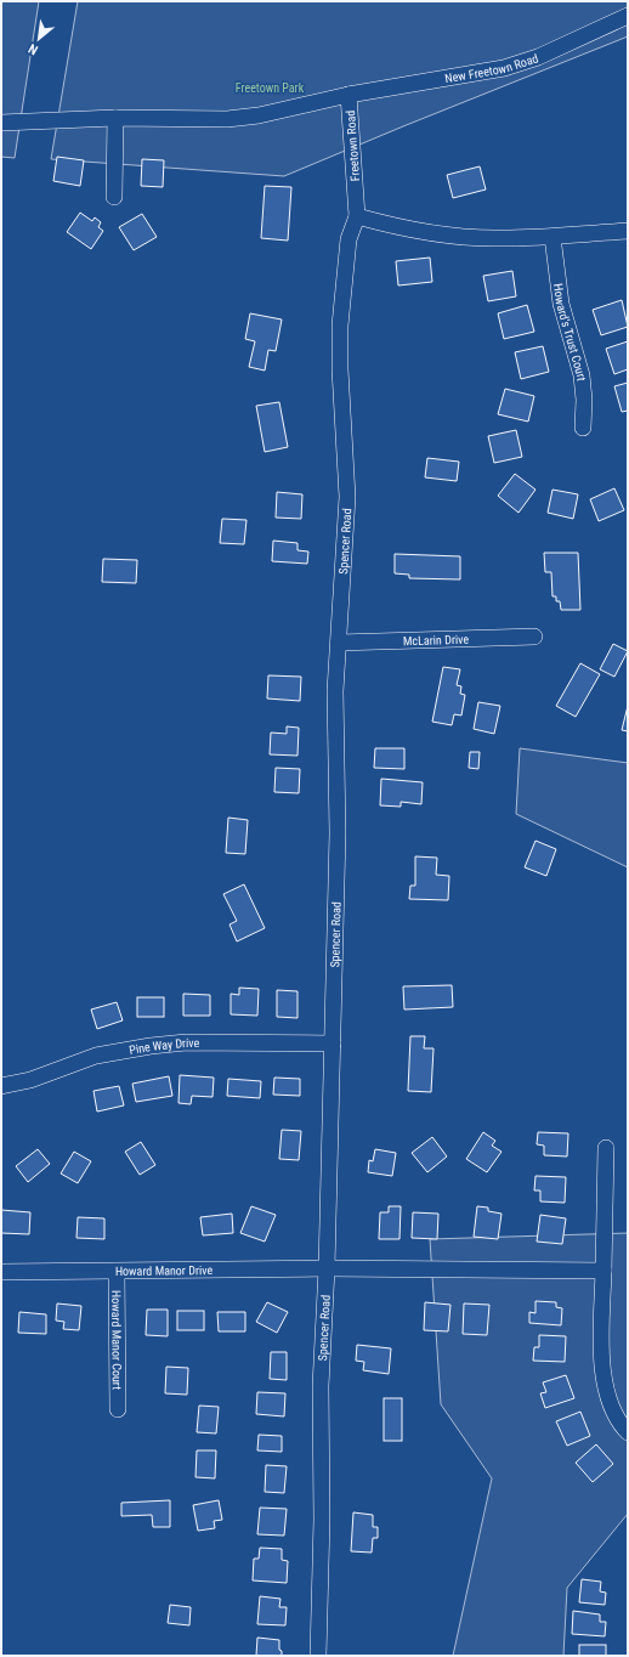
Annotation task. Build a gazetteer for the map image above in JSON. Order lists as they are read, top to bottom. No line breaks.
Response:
{"streets":{"street":["New Freetown Road","Freetown Road","Howard's Trust Court","Spencer Road","McLarin Drive","Pine Way Drive","Howard Manor Drive","Howard Manor Court"]},"crossings":[["New Freetown Road","Freetown Road"],["Freetown Road","Spencer Road"],["Spencer Road","McLarin Drive"],["Spencer Road","Pine Way Drive"],["Spencer Road","Howard Manor Drive"],["Howard Manor Drive","Howard Manor Court"]],"parks":["Freetown Park"],"north":"bottom left"}
